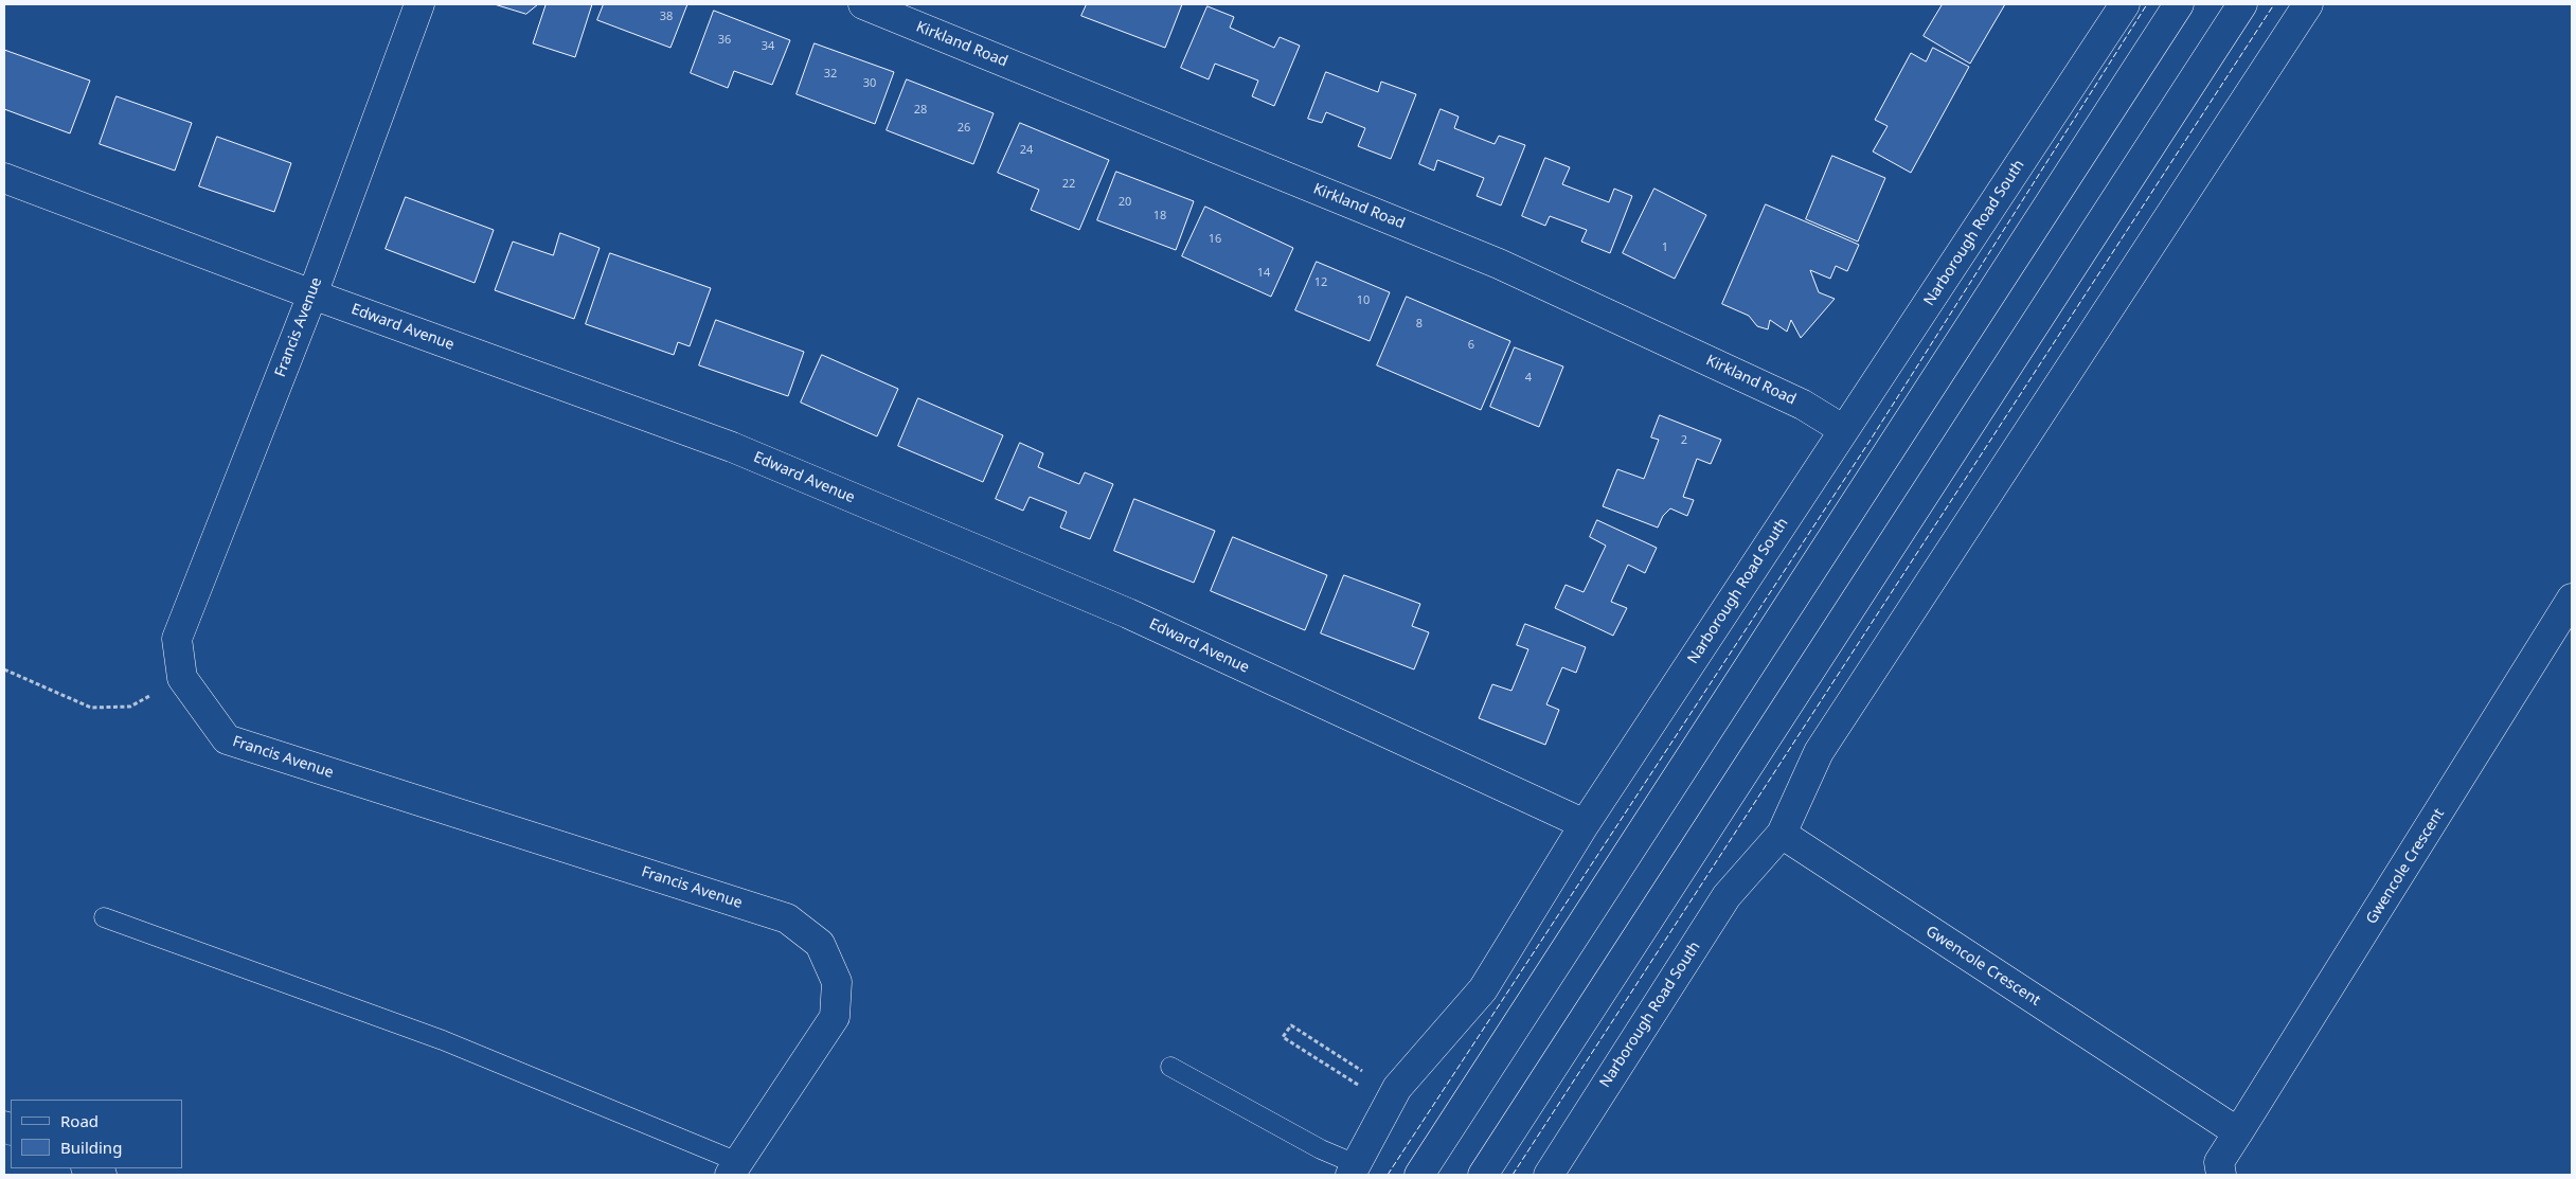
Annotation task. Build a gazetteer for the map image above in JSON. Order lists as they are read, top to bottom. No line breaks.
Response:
{"streets":{"street":["Kirkland Road","Narborough Road South","Francis Avenue","Edward Avenue","Gwencole Crescent"]},"crossings":[["Kirkland Road","Narborough Road South"],["Narborough Road South","Edward Avenue"],["Narborough Road South","Gwencole Crescent"],["Francis Avenue","Edward Avenue"]],"house_numbers":["38","36","34","32","30","28","26","24","22","20","18","16","1","14","12","10","8","6","4","2"],"legend":["Road","Building"]}
